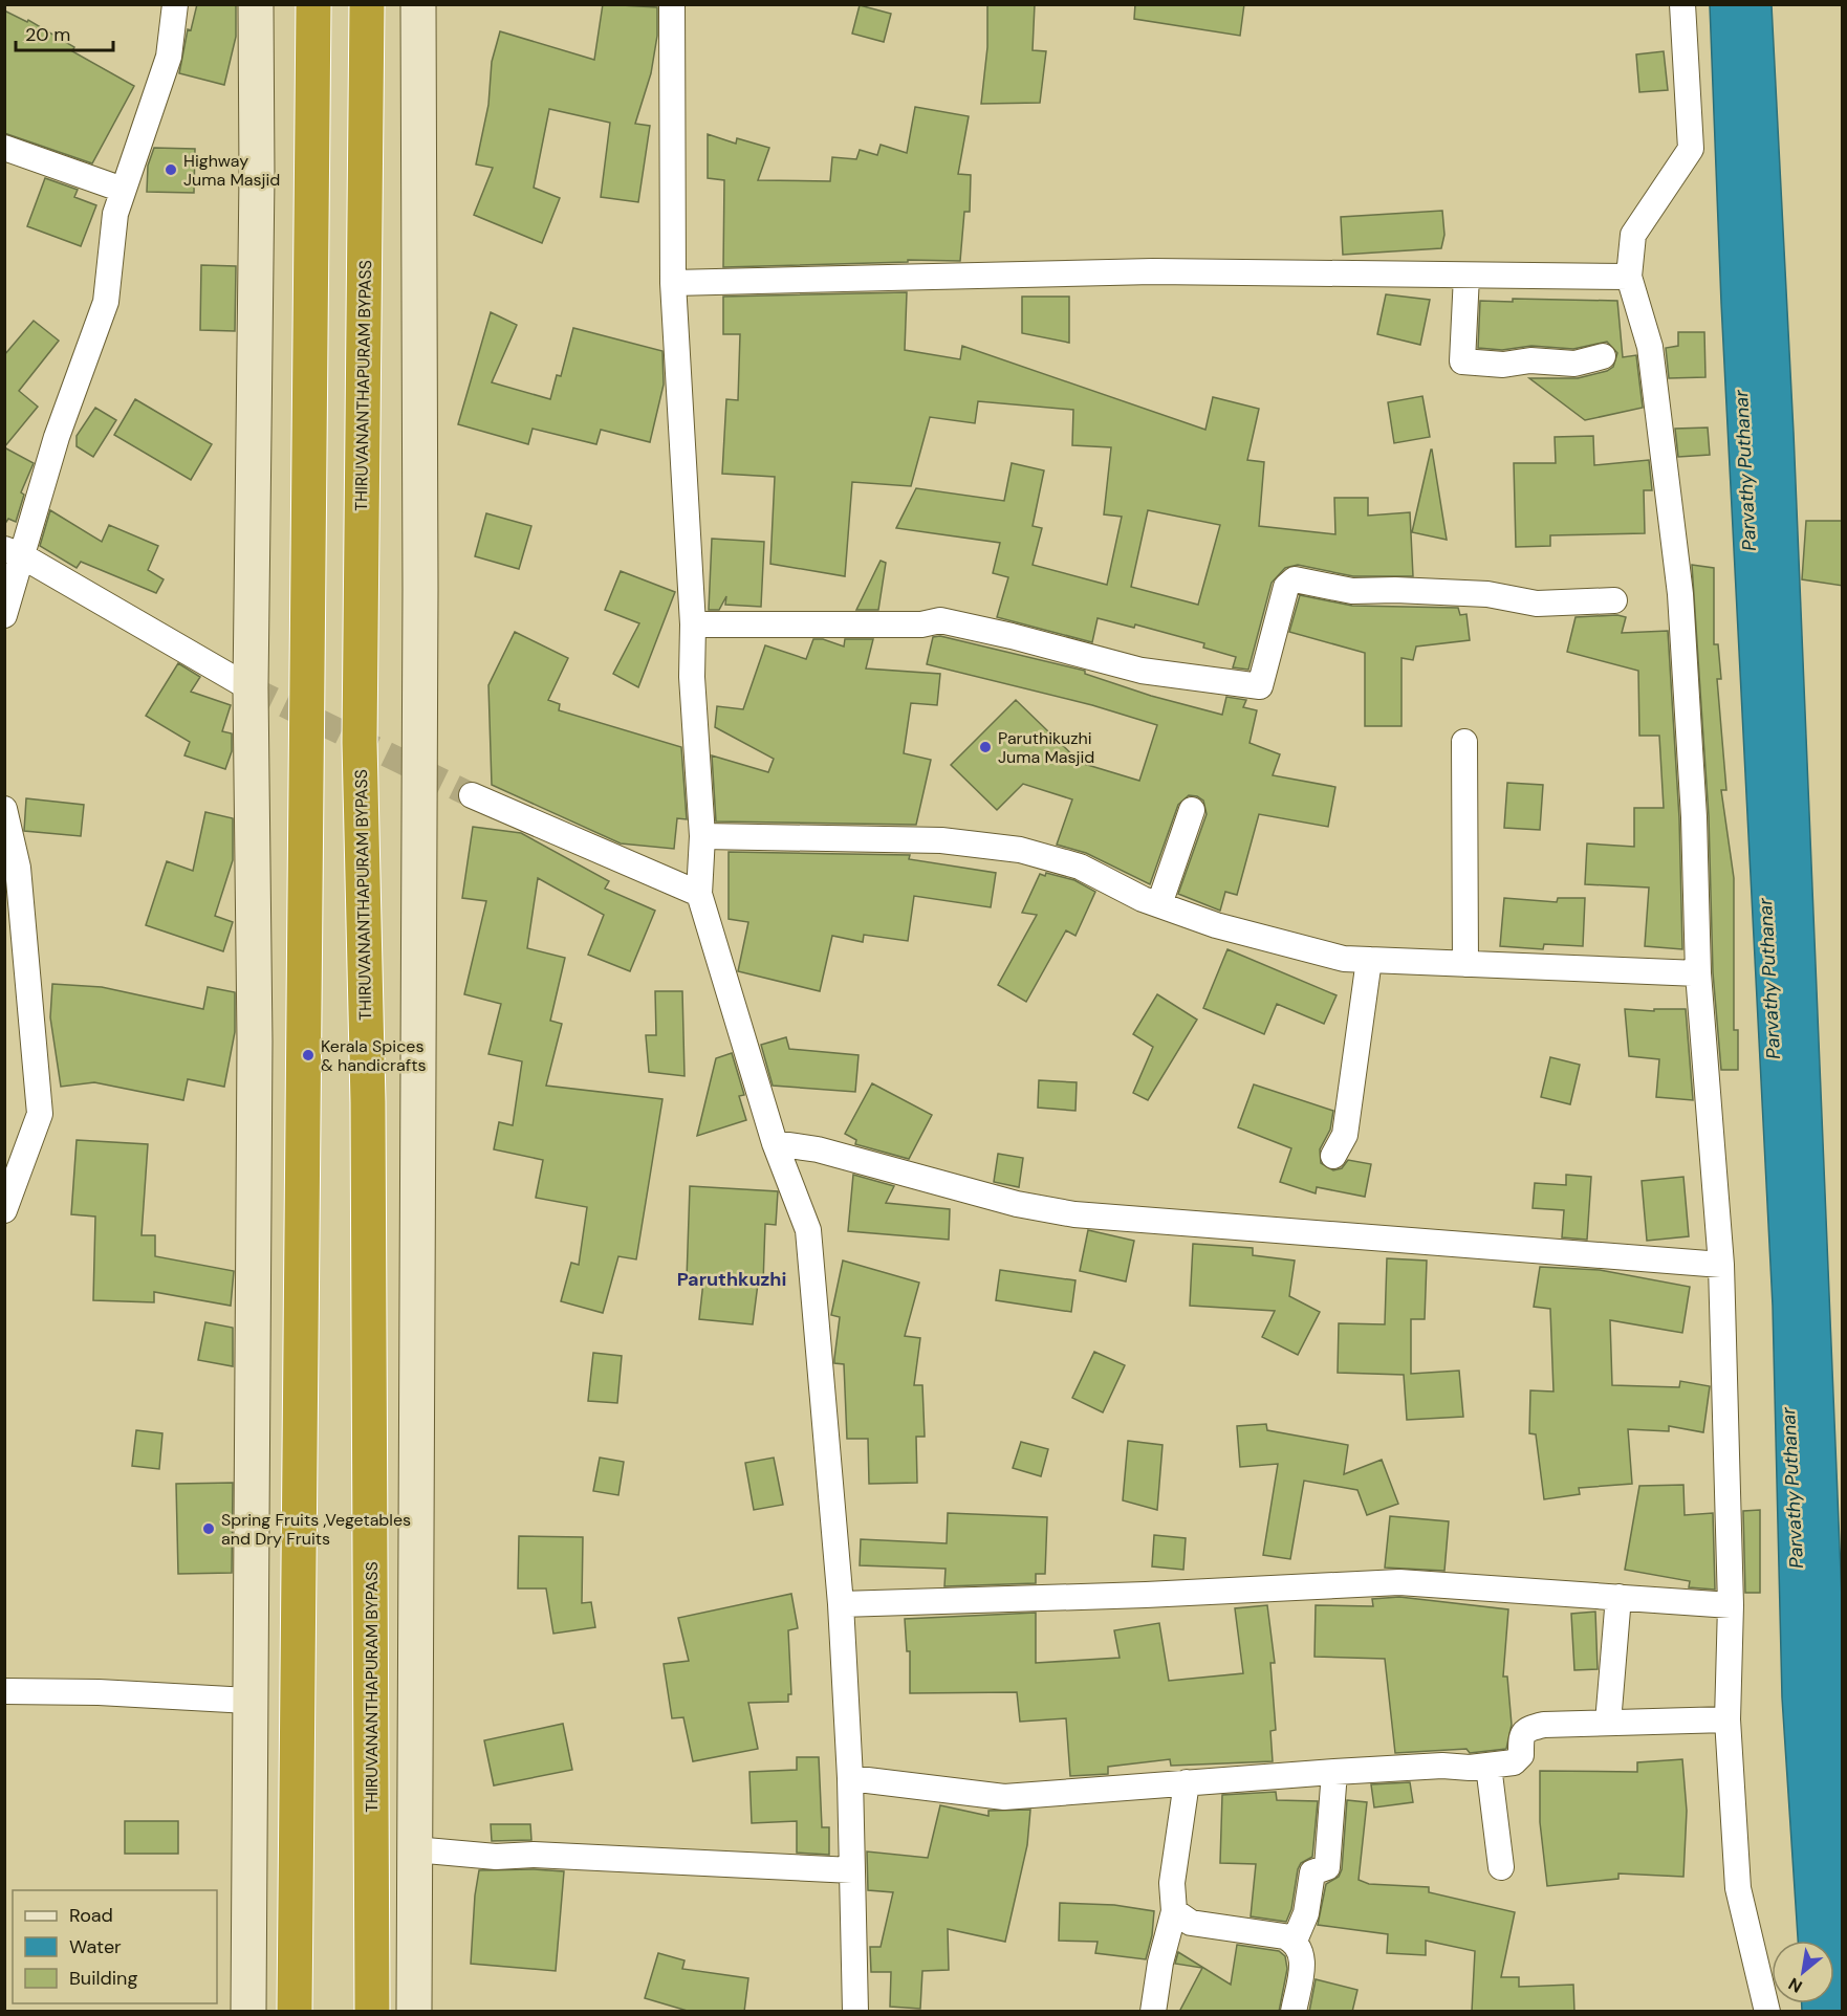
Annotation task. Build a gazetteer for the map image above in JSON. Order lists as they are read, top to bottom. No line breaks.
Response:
{"streets":{"highway":["THIRUVANANTHAPURAM BYPASS"]},"districts":["Paruthkuzhi"],"water":["Parvathy Puthanar"],"places":["Highway Juma Masjid","Paruthikuzhi Juma Masjid","Kerala Spices & handicrafts","Spring Fruits ,Vegetables and Dry Fruits"],"legend":["Road","Water","Building"],"scale_bar":"20 m","north":"bottom left"}
